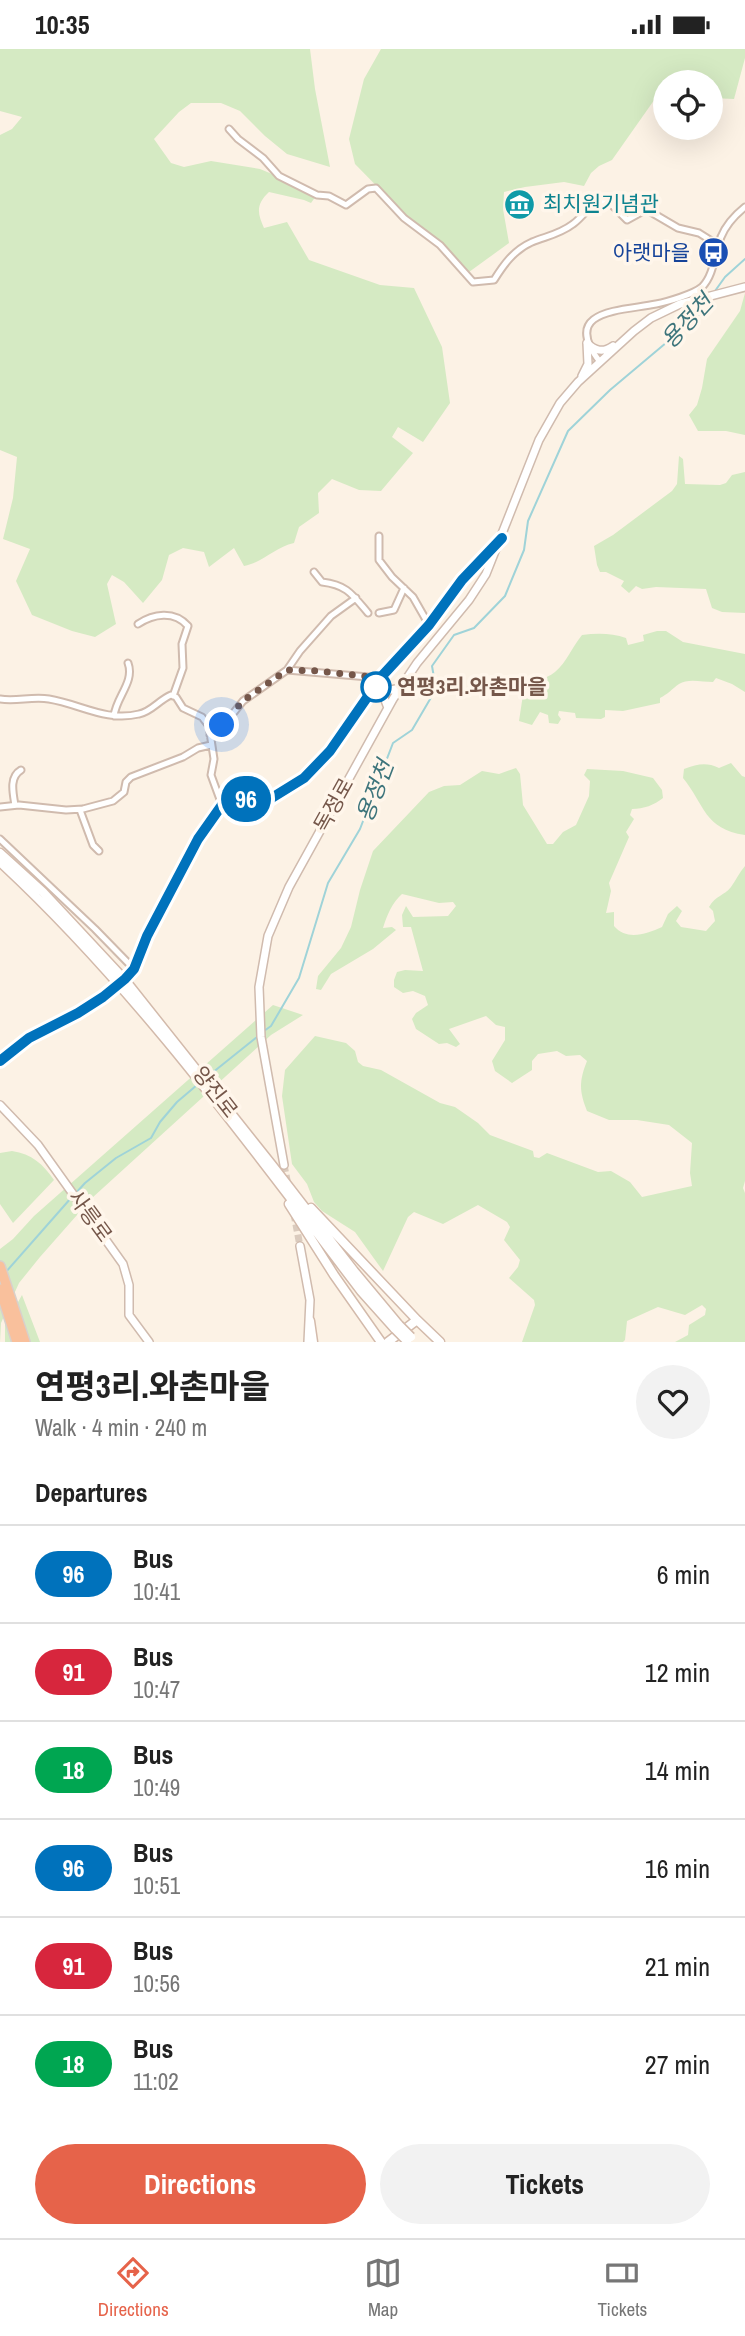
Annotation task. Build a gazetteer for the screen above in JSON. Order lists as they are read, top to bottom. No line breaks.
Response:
{"streets":{"main road":["양진로"],"street":["독정로","사릉로"]},"water":["용정천"],"places":{"museum":["최치원기념관"],"bus stop":["아랫마을"],"other":["연평3리.와촌마을"]},"lines":["bus line 96"],"page":{"status":"10:35","on_map":"96","heading":[["연평3리.와촌마을","Walk · 4 min · 240 m"],"Departures"],"list":[{"mark":"96","name":"Bus","note":"10:41","value":"6 min"},{"mark":"91","name":"Bus","note":"10:47","value":"12 min"},{"mark":"18","name":"Bus","note":"10:49","value":"14 min"},{"mark":"96","name":"Bus","note":"10:51","value":"16 min"},{"mark":"91","name":"Bus","note":"10:56","value":"21 min"},{"mark":"18","name":"Bus","note":"11:02","value":"27 min"}],"buttons":["Directions","Tickets"],"tabs":["Directions","Map","Tickets"]}}
